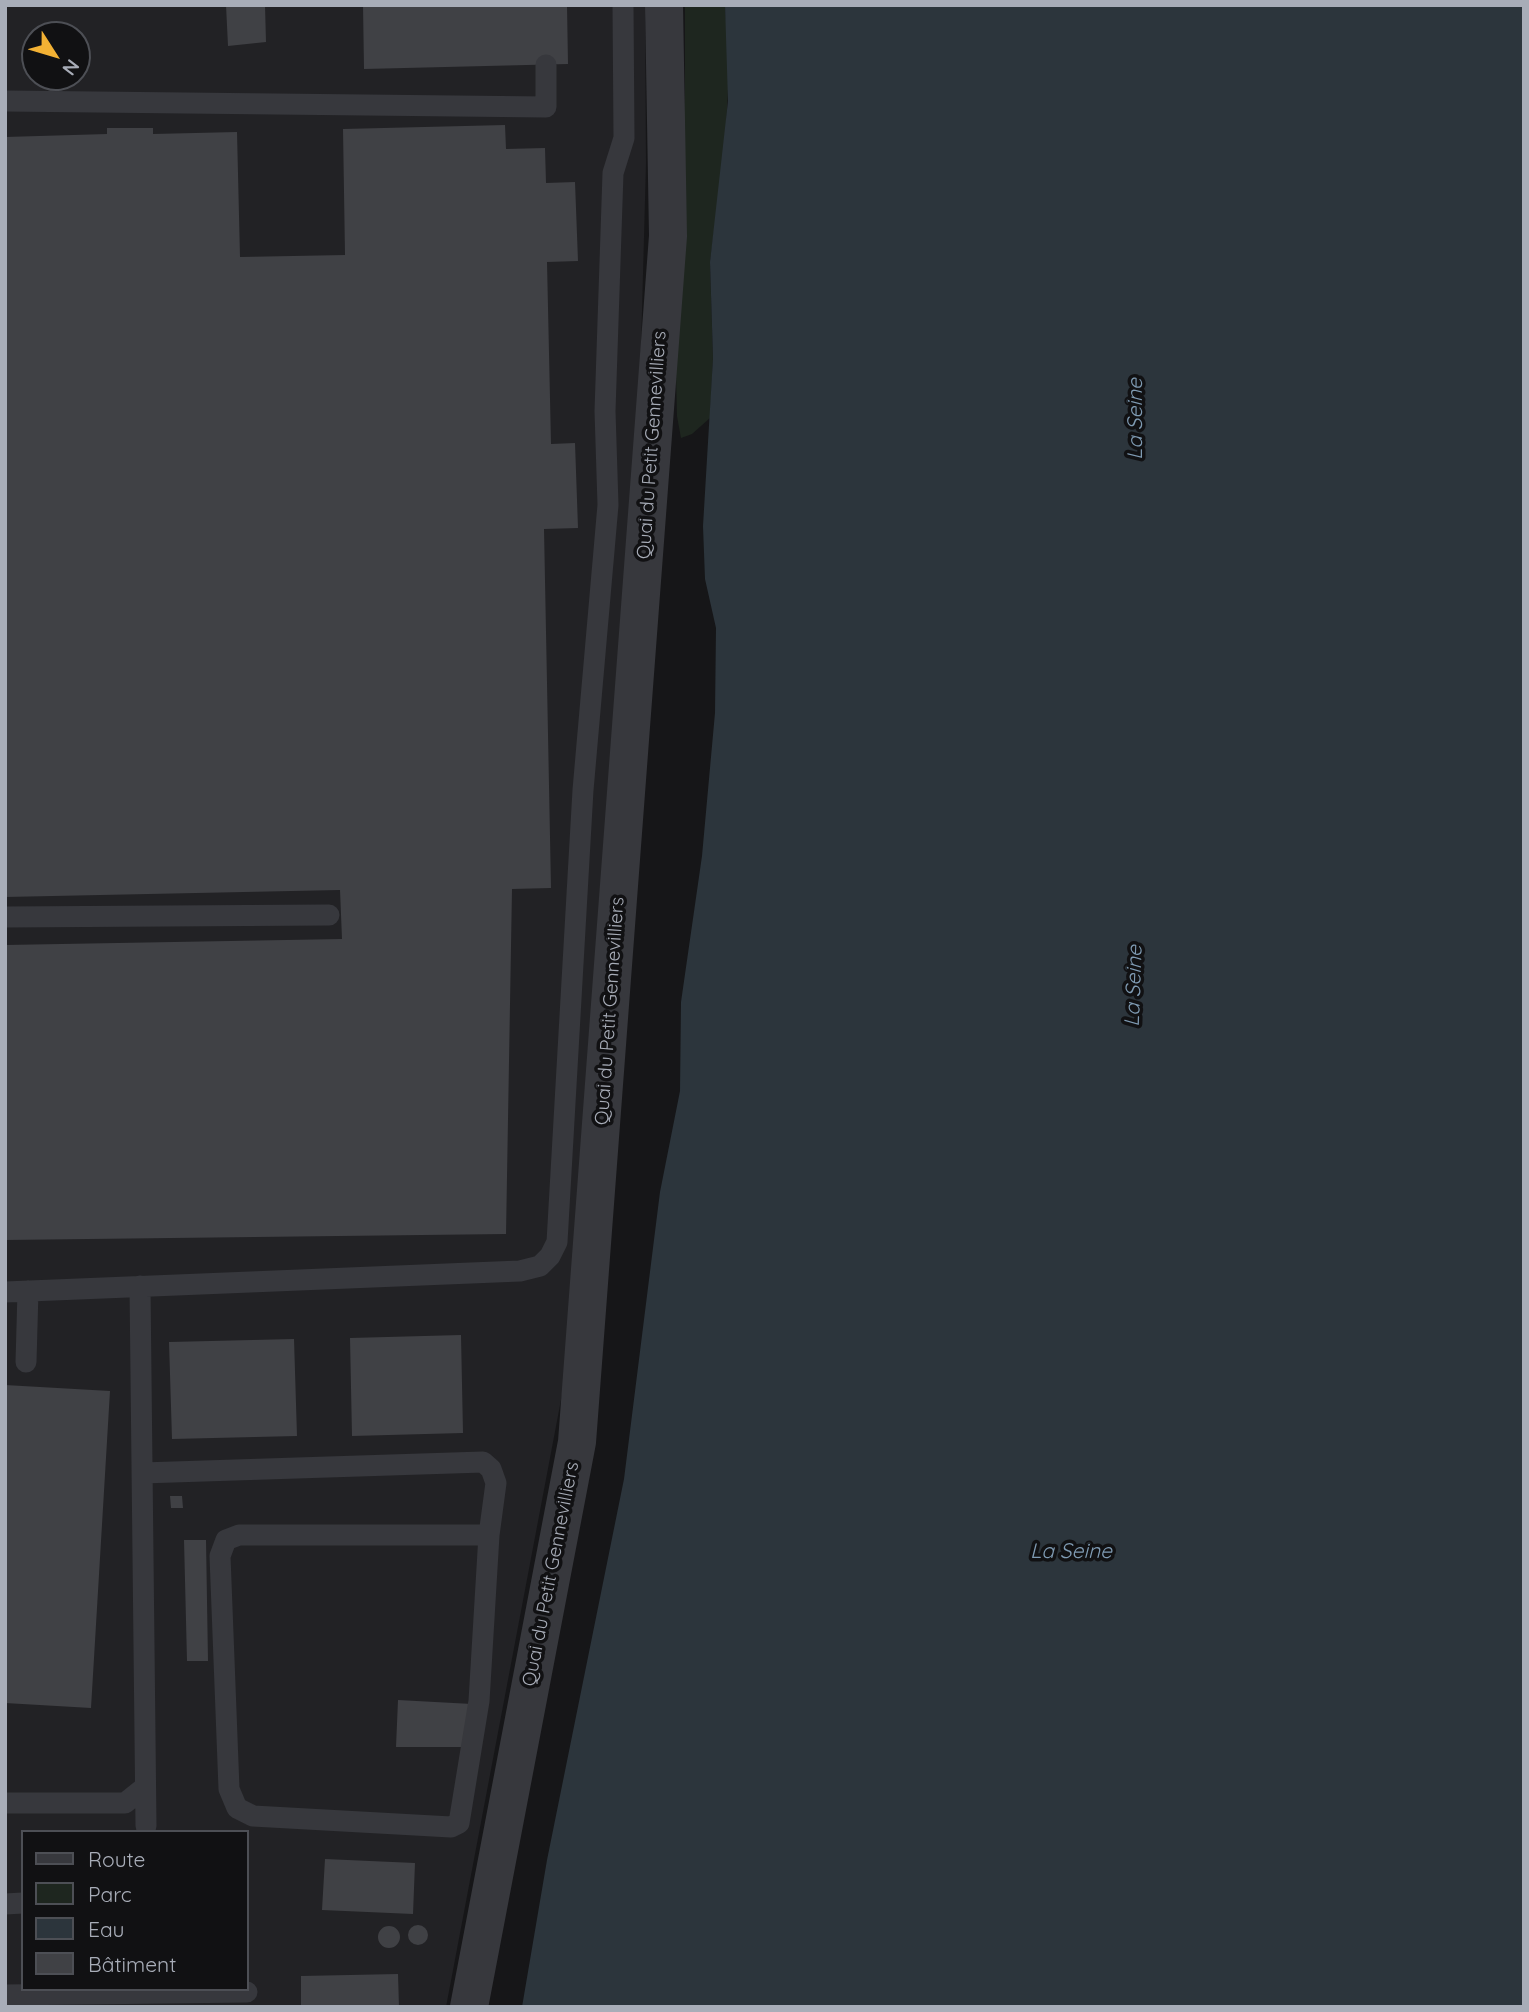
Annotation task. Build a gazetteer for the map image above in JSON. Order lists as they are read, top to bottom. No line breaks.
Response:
{"streets":{"street":["Quai du Petit Gennevilliers"]},"water":["La Seine"],"legend":["Route","Parc","Eau","Bâtiment"],"north":"bottom right"}
